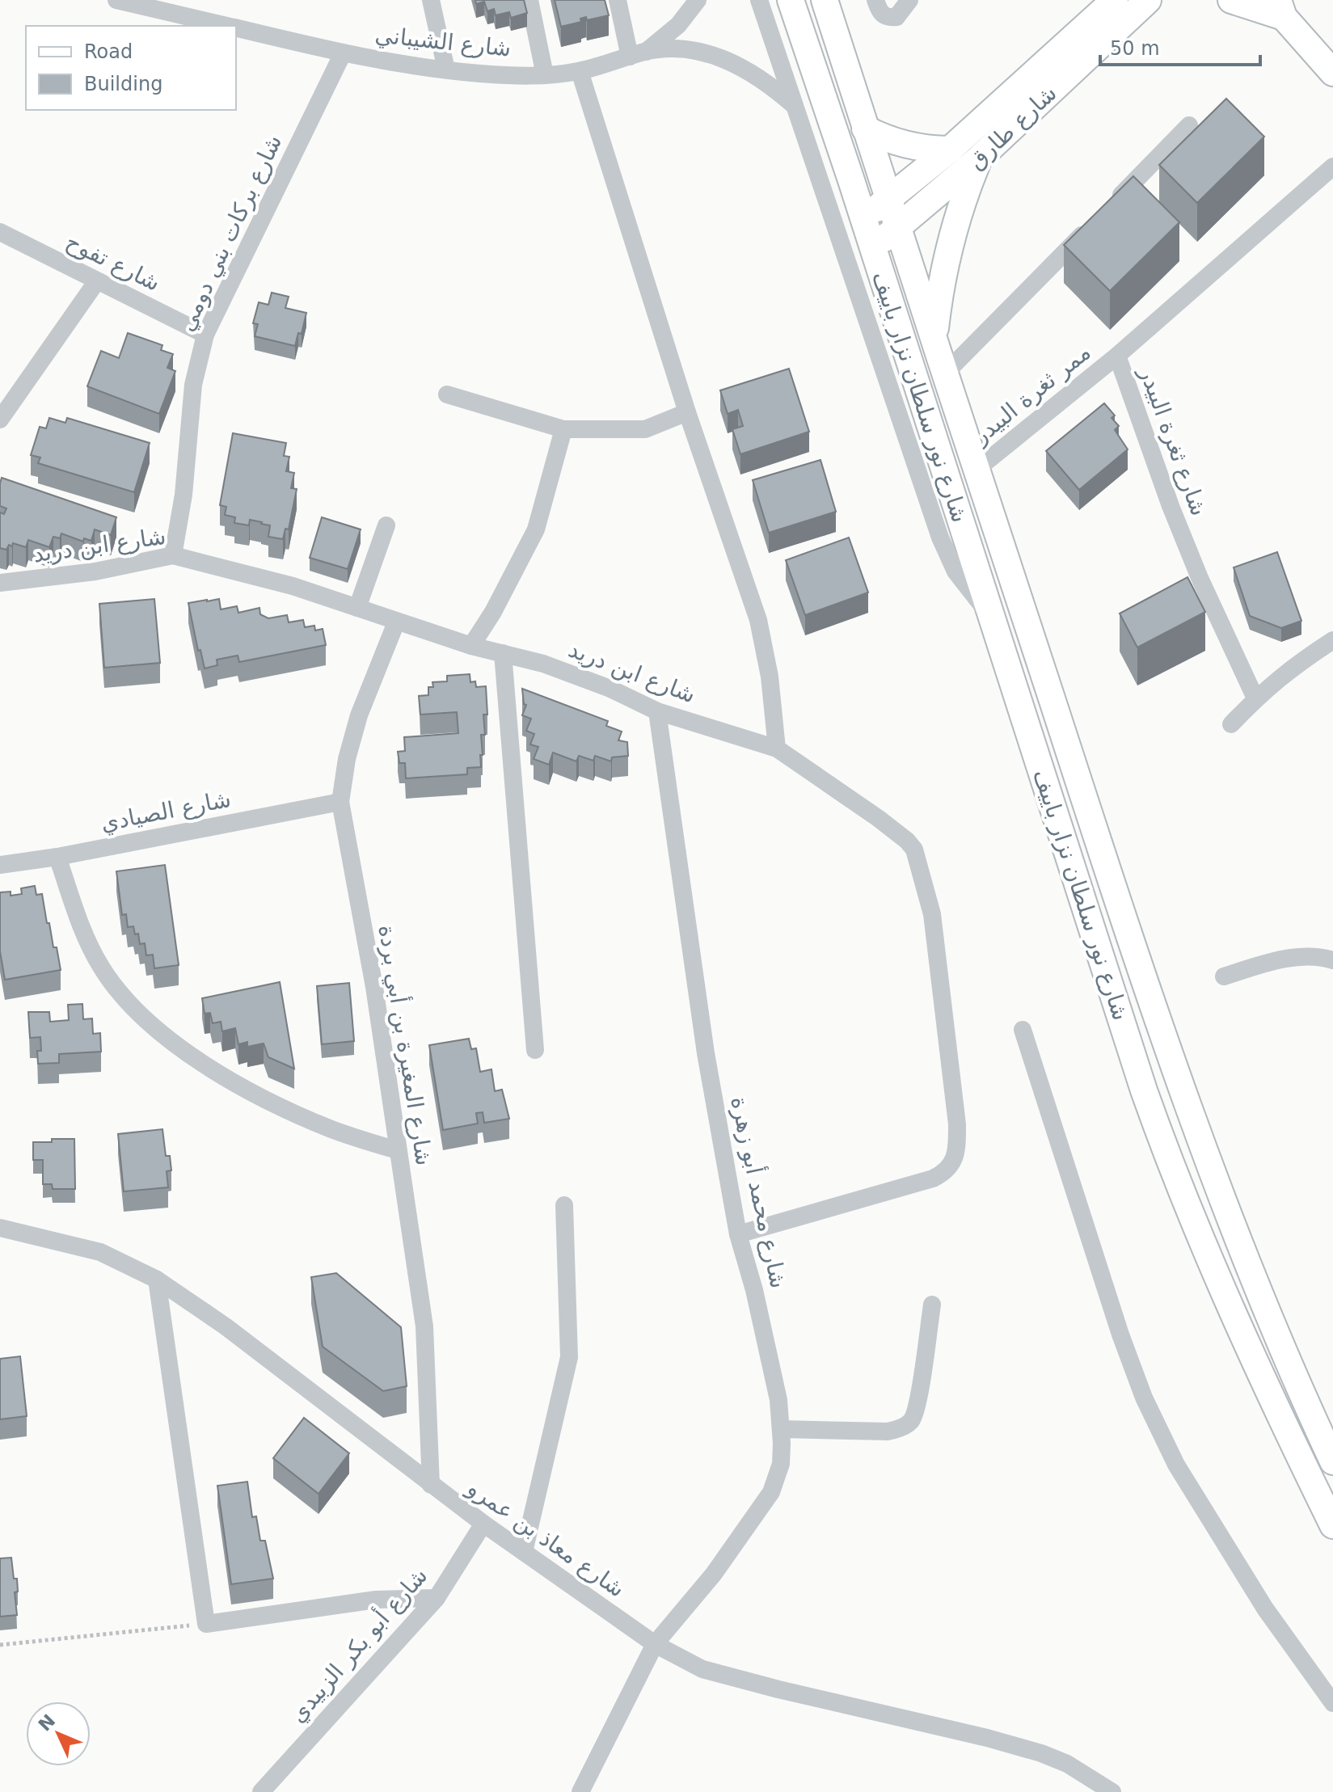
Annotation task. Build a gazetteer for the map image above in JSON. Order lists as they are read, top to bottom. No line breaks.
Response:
{"streets":{"main road":["شارع طارق","شارع نور سلطان نزار باييف"],"street":["شارع الشيباني","شارع بركات بني دومي","شارع تفوح","ممر ثغرة البيدر","شارع ثغرة البيدر","شارع ابن دريد","شارع الصيادي","شارع المغيرة بن أبي بردة","شارع محمد أبو زهرة","شارع معاذ بن عمرو","شارع أبو بكر الزبيدي"]},"crossings":[["شارع الشيباني","شارع بركات بني دومي"],["شارع طارق","شارع نور سلطان نزار باييف"],["شارع بركات بني دومي","شارع تفوح"],["شارع بركات بني دومي","شارع ابن دريد"],["ممر ثغرة البيدر","شارع نور سلطان نزار باييف"],["ممر ثغرة البيدر","شارع ثغرة البيدر"],["شارع ابن دريد","شارع المغيرة بن أبي بردة"],["شارع ابن دريد","شارع محمد أبو زهرة"],["شارع الصيادي","شارع المغيرة بن أبي بردة"],["شارع المغيرة بن أبي بردة","شارع معاذ بن عمرو"],["شارع محمد أبو زهرة","شارع معاذ بن عمرو"],["شارع معاذ بن عمرو","شارع أبو بكر الزبيدي"]],"legend":["Road","Building"],"scale_bar":"50 m","north":"top left"}
